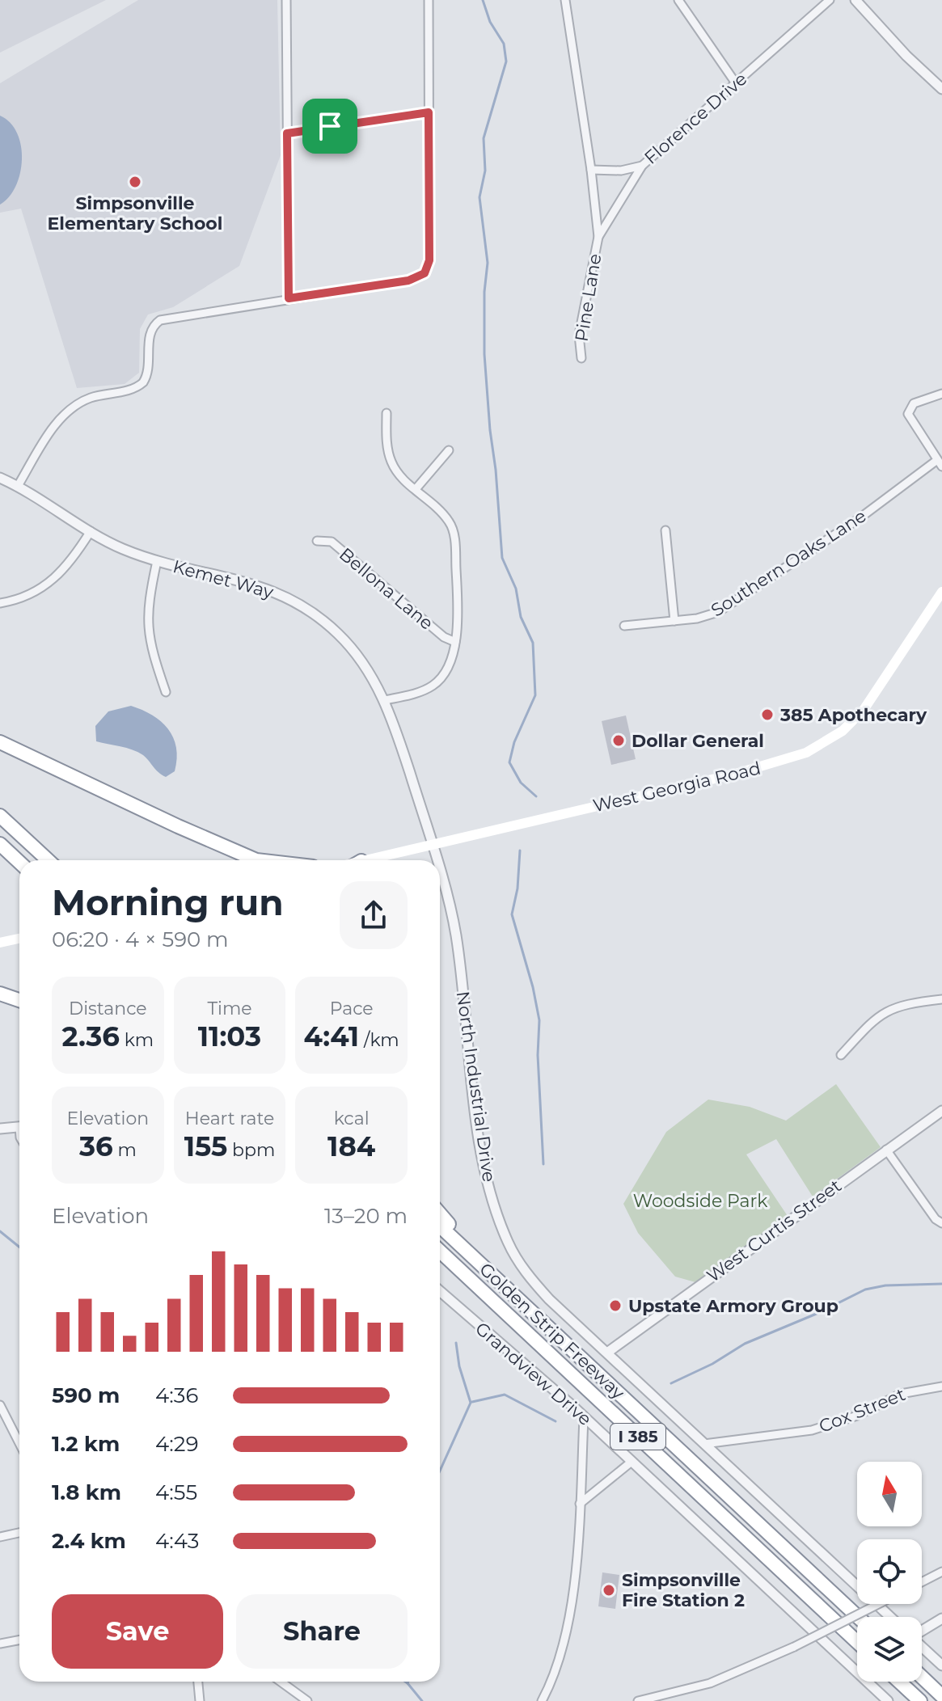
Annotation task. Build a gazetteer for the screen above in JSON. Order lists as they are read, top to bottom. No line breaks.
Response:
{"streets":{"highway":["Golden Strip Freeway","I 385"],"main road":["West Georgia Road"],"street":["Florence Drive","Pine Lane","Southern Oaks Lane","Kemet Way","Bellona Lane","North Industrial Drive","West Curtis Street","Grandview Drive","Cox Street"]},"crossings":[["Florence Drive","Pine Lane"],["Kemet Way","West Georgia Road"],["Kemet Way","North Industrial Drive"],["West Georgia Road","North Industrial Drive"],["North Industrial Drive","West Curtis Street"],["North Industrial Drive","Cox Street"]],"parks":["Woodside Park"],"places":["Simpsonville Elementary School","385 Apothecary","Dollar General","Upstate Armory Group","Simpsonville Fire Station 2"],"north":"top","page":{"heading":["Morning run","06:20 · 4 × 590 m"],"stats":[["Distance","2.36 km"],["Time","11:03"],["Pace","4:41 /km"],["Elevation","36 m"],["Heart rate","155 bpm"],["kcal","184"]],"chart":["Elevation","13–20 m"],"list":[{"name":"590 m","note":"4:36"},{"name":"1.2 km","note":"4:29"},{"name":"1.8 km","note":"4:55"},{"name":"2.4 km","note":"4:43"}],"buttons":["Save","Share"]}}
